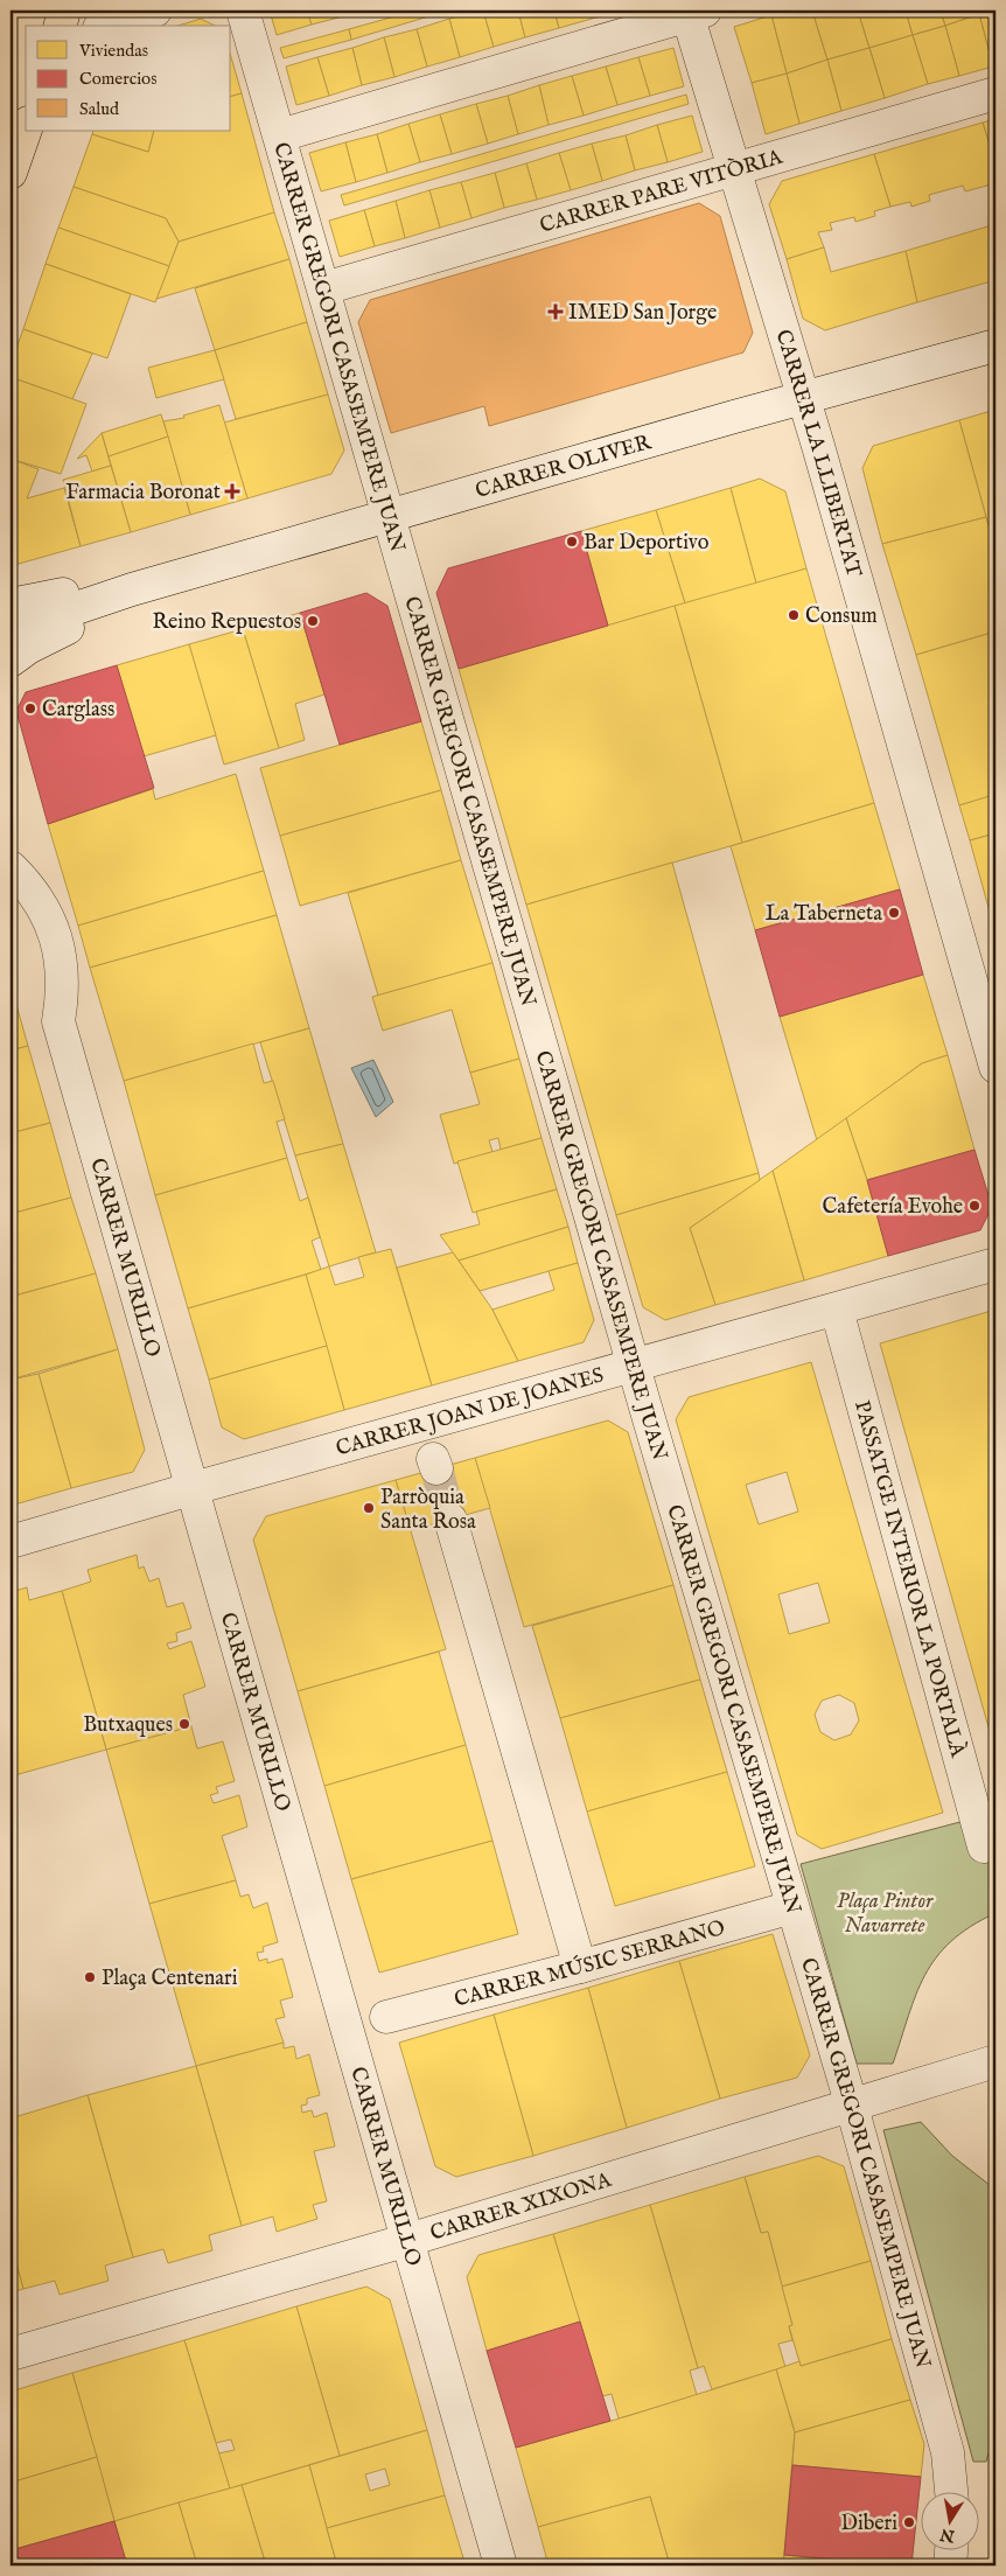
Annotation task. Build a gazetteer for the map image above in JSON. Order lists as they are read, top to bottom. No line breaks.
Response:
{"streets":{"street":["CARRER PARE VITÒRIA","CARRER GREGORI CASASEMPERE JUAN","CARRER LA LLIBERTAT","CARRER OLIVER","CARRER MURILLO","CARRER JOAN DE JOANES","PASSATGE INTERIOR LA PORTALÀ","CARRER MÚSIC SERRANO","CARRER XIXONA"]},"crossings":[["CARRER PARE VITÒRIA","CARRER GREGORI CASASEMPERE JUAN"],["CARRER PARE VITÒRIA","CARRER LA LLIBERTAT"],["CARRER GREGORI CASASEMPERE JUAN","CARRER OLIVER"],["CARRER GREGORI CASASEMPERE JUAN","CARRER JOAN DE JOANES"],["CARRER GREGORI CASASEMPERE JUAN","CARRER MÚSIC SERRANO"],["CARRER GREGORI CASASEMPERE JUAN","CARRER XIXONA"],["CARRER LA LLIBERTAT","CARRER OLIVER"],["CARRER MURILLO","CARRER JOAN DE JOANES"],["CARRER MURILLO","CARRER XIXONA"],["CARRER JOAN DE JOANES","PASSATGE INTERIOR LA PORTALÀ"]],"parks":["Plaça Pintor Navarrete"],"places":{"health":["IMED San Jorge","Farmacia Boronat"],"other":["Bar Deportivo","Consum","Reino Repuestos","Carglass","La Taberneta","Cafetería Evohe","Parròquia Santa Rosa","Butxaques","Plaça Centenari","Diberi"]},"legend":["Viviendas","Comercios","Salud"],"north":"bottom"}
